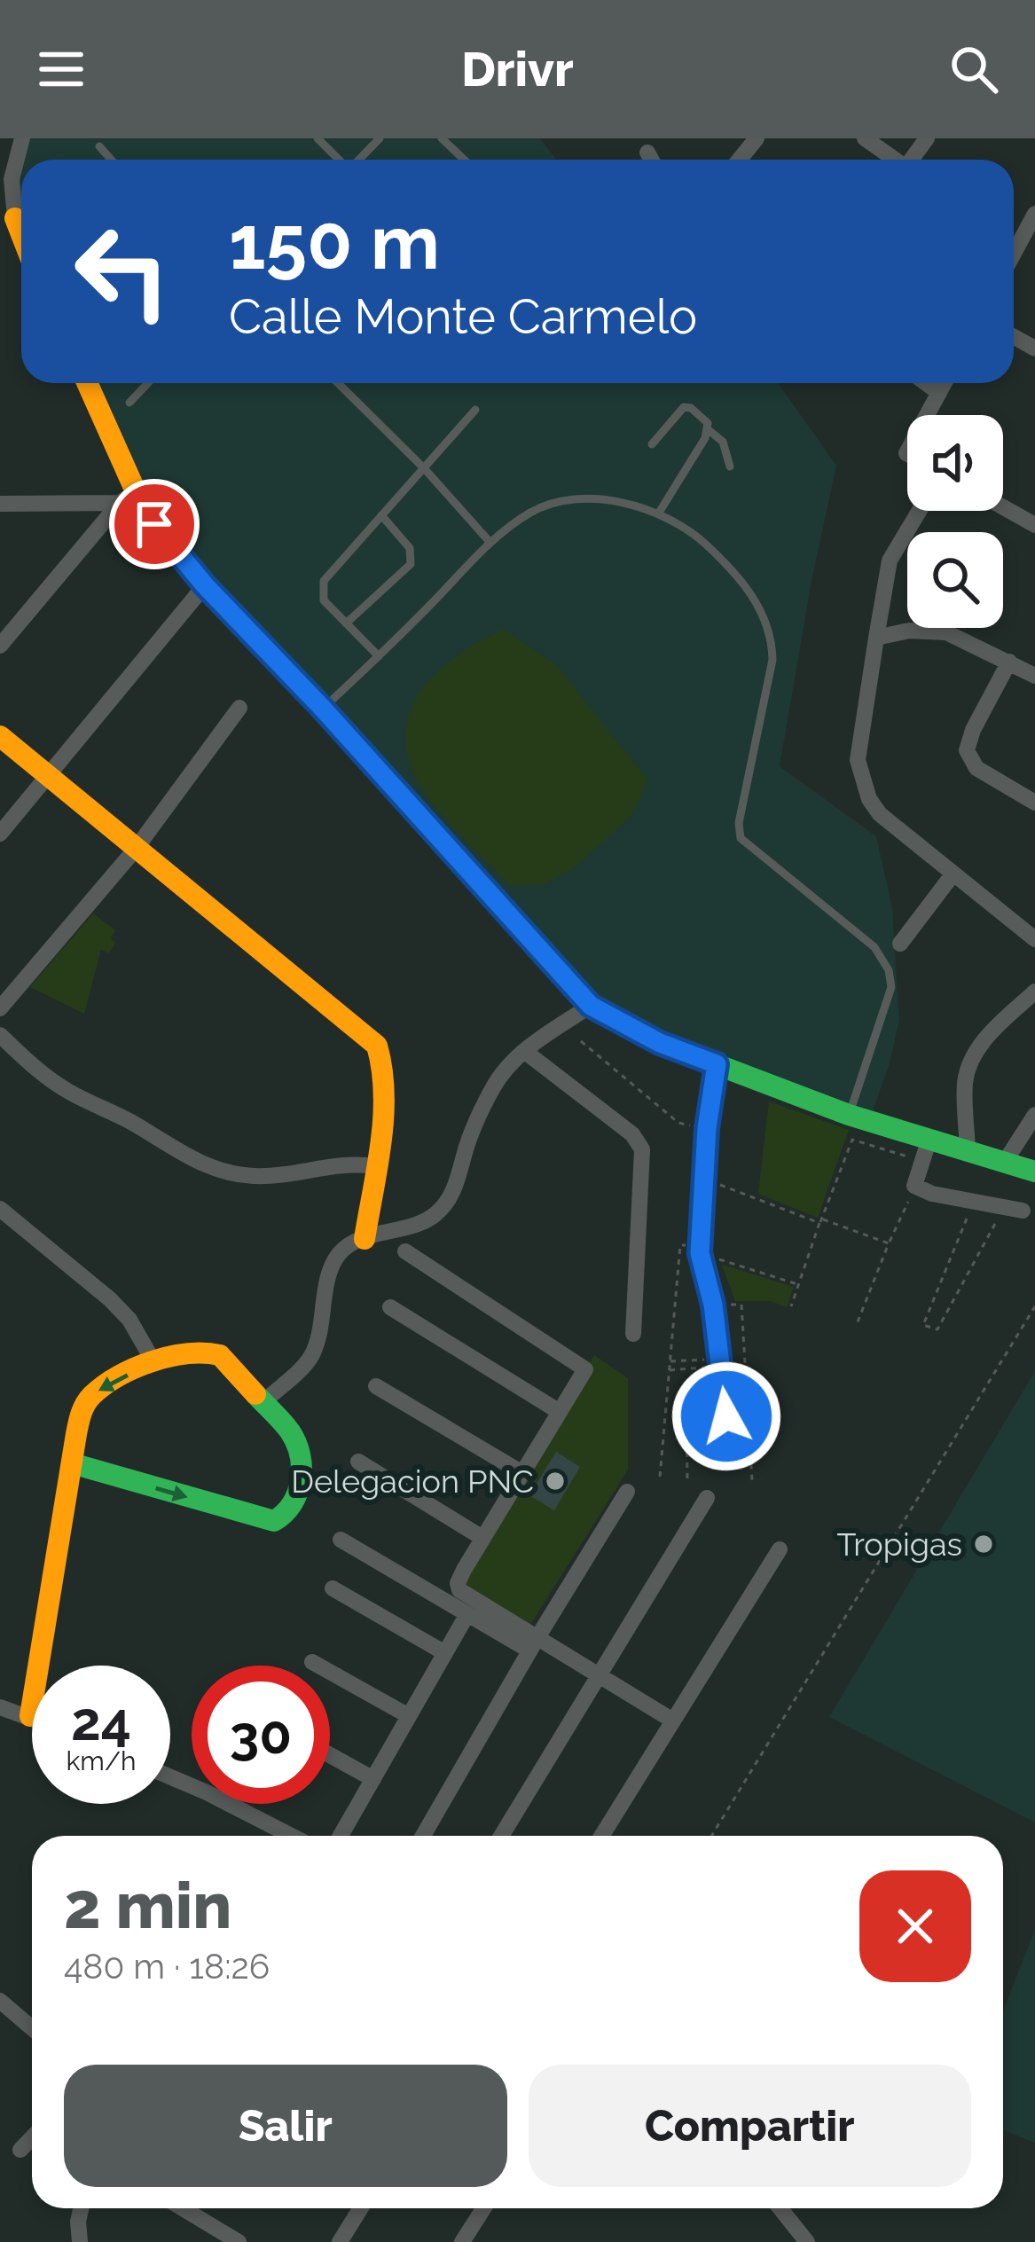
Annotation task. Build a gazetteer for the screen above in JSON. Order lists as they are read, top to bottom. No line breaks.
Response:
{"places":["Delegacion PNC","Tropigas"],"page":{"header":"Drivr","turn":["150 m","Calle Monte Carmelo"],"speed":"24 km/h","limit":"30","heading":["2 min","480 m · 18:26"],"buttons":["Salir","Compartir"]}}
